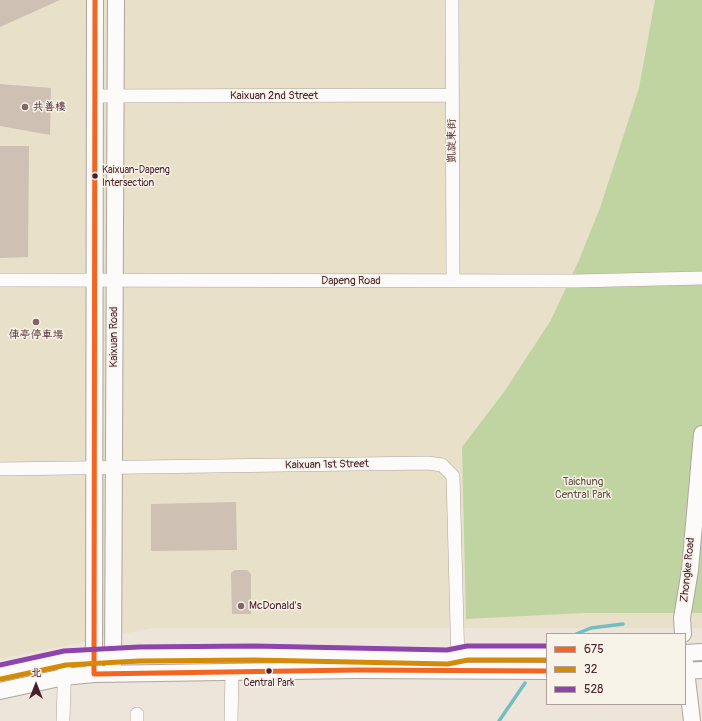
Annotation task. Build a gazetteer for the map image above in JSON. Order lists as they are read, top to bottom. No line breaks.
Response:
{"streets":{"street":["Kaixuan 2nd Street","凱旋東街","Dapeng Road","Kaixuan Road","Kaixuan 1st Street","Zhongke Road"]},"crossings":[["Kaixuan 2nd Street","凱旋東街"],["Kaixuan 2nd Street","Kaixuan Road"],["凱旋東街","Dapeng Road"],["Dapeng Road","Kaixuan Road"],["Kaixuan Road","Kaixuan 1st Street"]],"parks":["Taichung Central Park"],"places":["共善樓","Kaixuan-Dapeng Intersection","俥亭停車場","McDonald's","Central Park"],"lines":["transit line 675","transit line 528","transit line 32"],"legend":["675","32","528"],"north":"top"}
